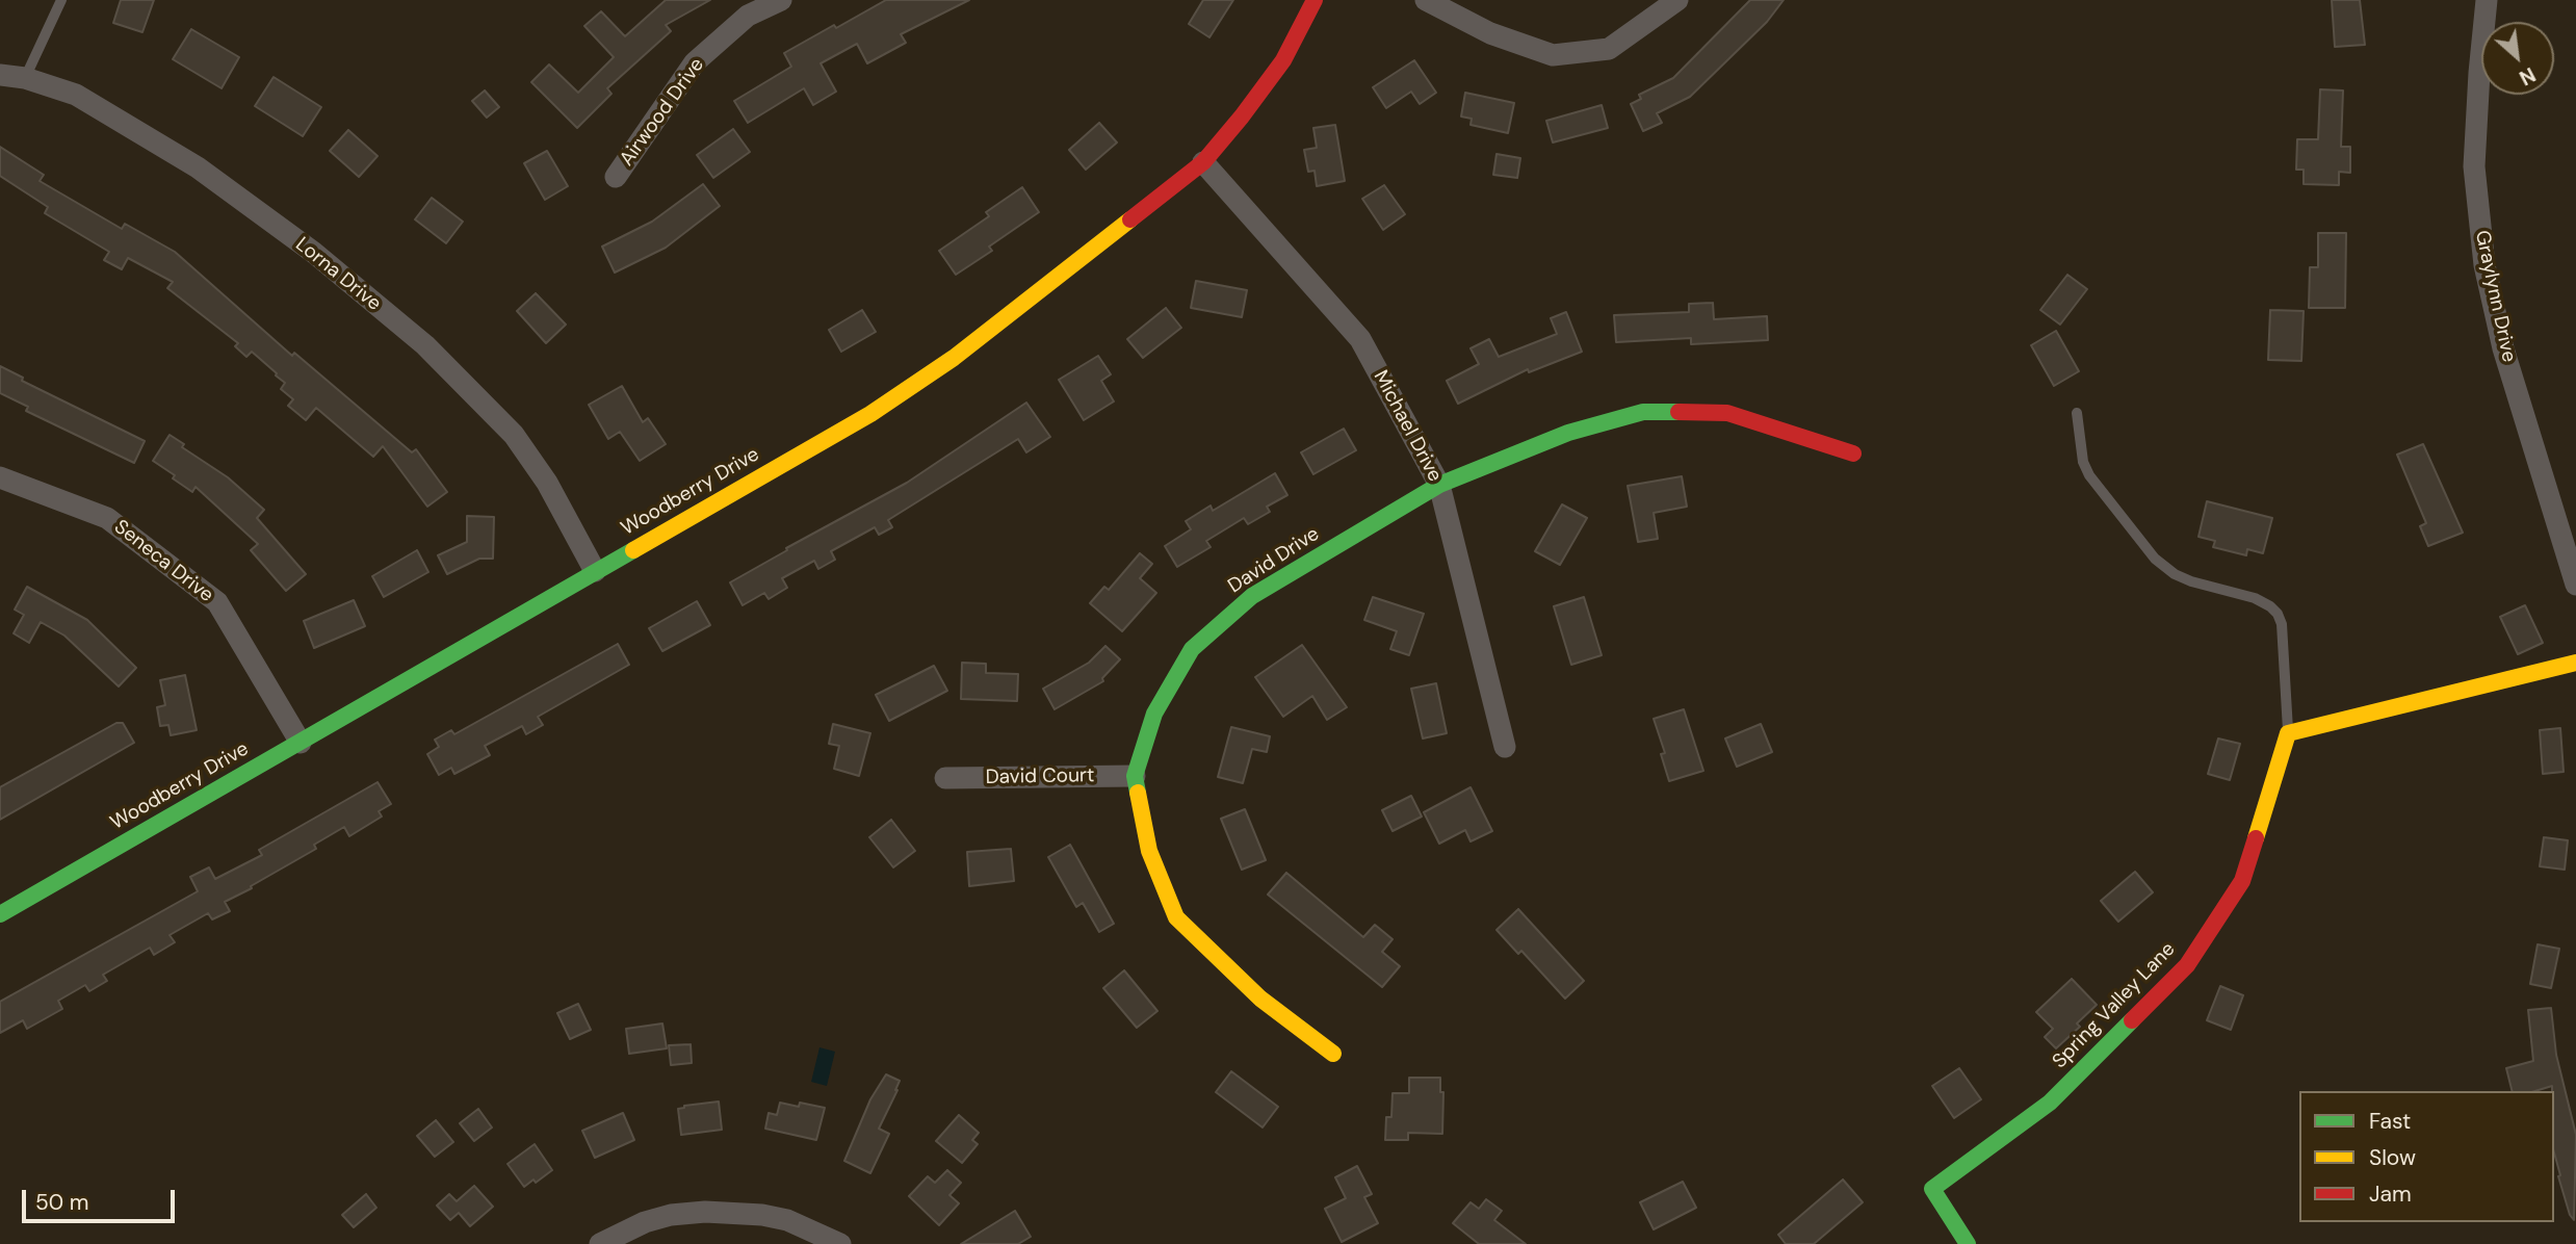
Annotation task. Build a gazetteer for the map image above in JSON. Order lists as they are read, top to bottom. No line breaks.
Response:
{"streets":{"street":["Airwood Drive","Lorna Drive","Graylynn Drive","Michael Drive","Woodberry Drive","David Drive","Seneca Drive","David Court","Spring Valley Lane"]},"crossings":[["Lorna Drive","Woodberry Drive"],["Michael Drive","Woodberry Drive"],["Michael Drive","David Drive"],["Woodberry Drive","Seneca Drive"],["David Drive","David Court"]],"legend":["Fast","Slow","Jam"],"scale_bar":"50 m","north":"bottom right"}
